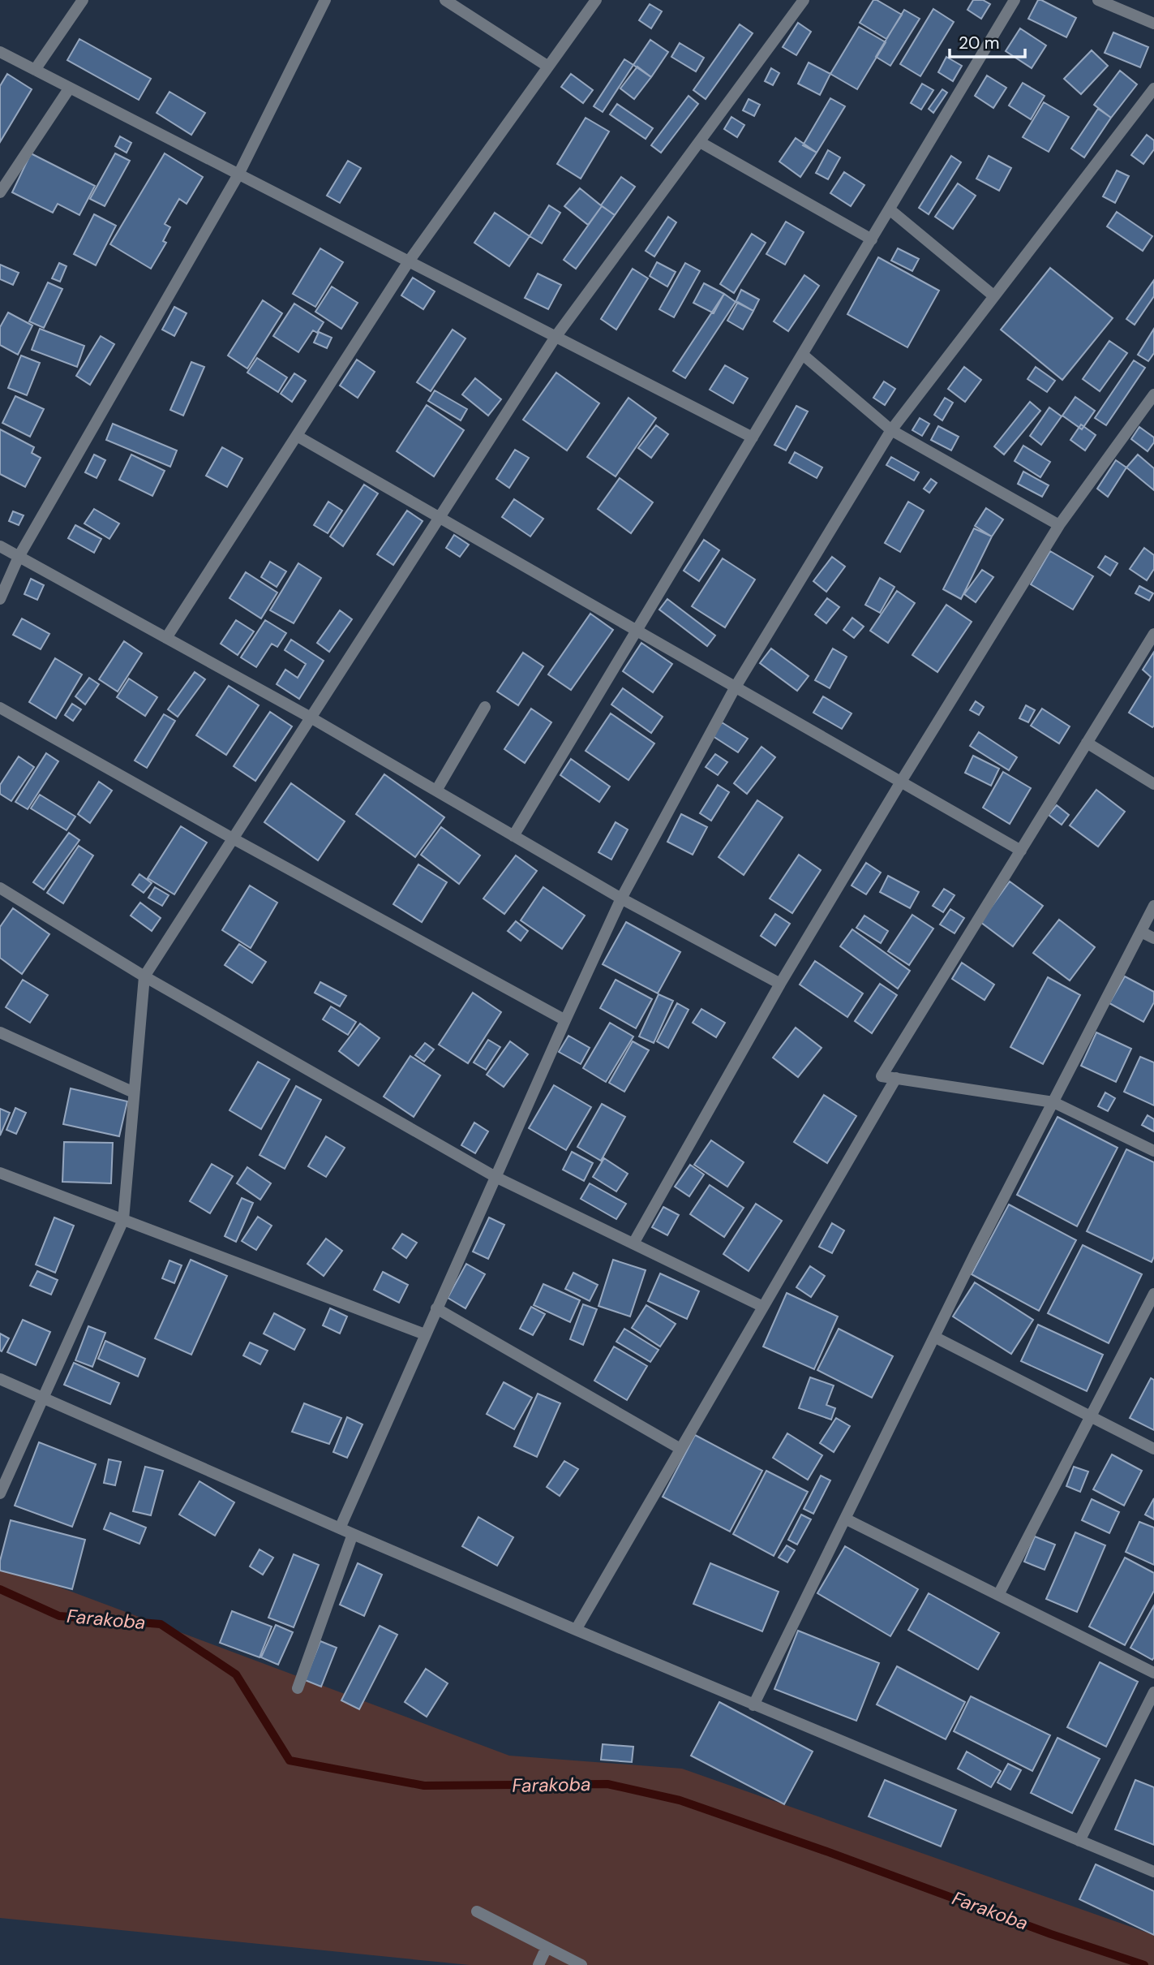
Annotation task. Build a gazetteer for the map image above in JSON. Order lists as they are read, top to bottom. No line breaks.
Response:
{"water":["Farakoba"],"scale_bar":"20 m"}
